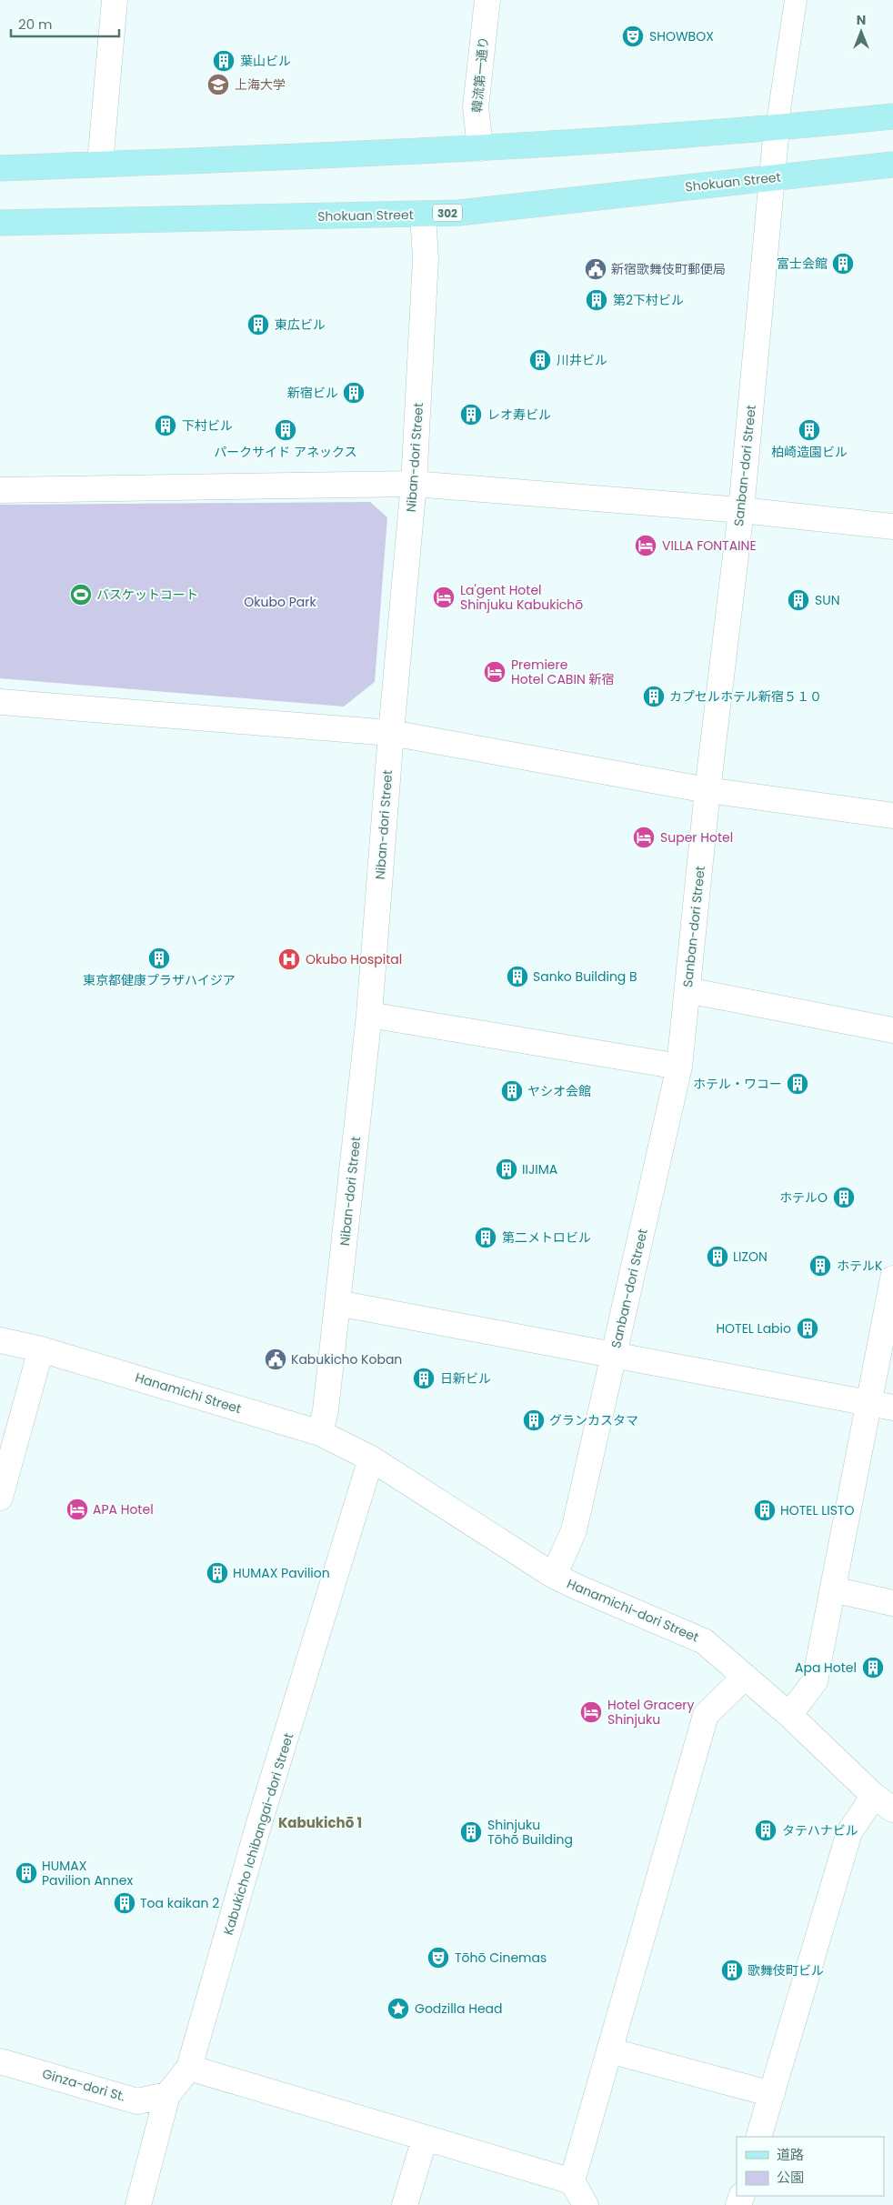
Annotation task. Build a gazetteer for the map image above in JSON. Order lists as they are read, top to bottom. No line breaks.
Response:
{"streets":{"main road":["Shokuan Street","302"],"street":["韓流第一通り","Niban-dori Street","Sanban-dori Street","Hanamichi Street","Hanamichi-dori Street","Kabukicho Ichibangai-dori Street","Ginza-dori St."]},"crossings":[["Shokuan Street","Niban-dori Street"],["Shokuan Street","Sanban-dori Street"],["Niban-dori Street","Hanamichi Street"],["Sanban-dori Street","Hanamichi-dori Street"],["Hanamichi Street","Hanamichi-dori Street"],["Hanamichi Street","Kabukicho Ichibangai-dori Street"],["Hanamichi-dori Street","Kabukicho Ichibangai-dori Street"],["Kabukicho Ichibangai-dori Street","Ginza-dori St."]],"districts":["Kabukichō 1"],"parks":["Okubo Park"],"places":{"theatre":["SHOWBOX","Tōhō Cinemas"],"building":["葉山ビル","富士会館","第2下村ビル","東広ビル","川井ビル","新宿ビル","レオ寿ビル","下村ビル","パークサイド アネックス","柏崎造園ビル","SUN","カプセルホテル新宿５１０","東京都健康プラザハイジア","Sanko Building B","ホテル・ワコー","ヤシオ会館","IIJIMA","ホテルO","第二メトロビル","LIZON","ホテルK","HOTEL Labio","日新ビル","グランカスタマ","HOTEL LISTO","HUMAX Pavilion","Apa Hotel","タテハナビル","Shinjuku Tōhō Building","HUMAX Pavilion Annex","Toa kaikan 2","歌舞伎町ビル"],"school or university":["上海大学"],"public building":["新宿歌舞伎町郵便局","Kabukicho Koban"],"hotel":["VILLA FONTAINE","La'gent Hotel Shinjuku Kabukichō","Premiere Hotel CABIN 新宿","Super Hotel","APA Hotel","Hotel Gracery Shinjuku"],"sports":["バスケットコート"],"hospital":["Okubo Hospital"],"place":["Godzilla Head"]},"legend":["道路","公園"],"scale_bar":"20 m","north":"top"}
